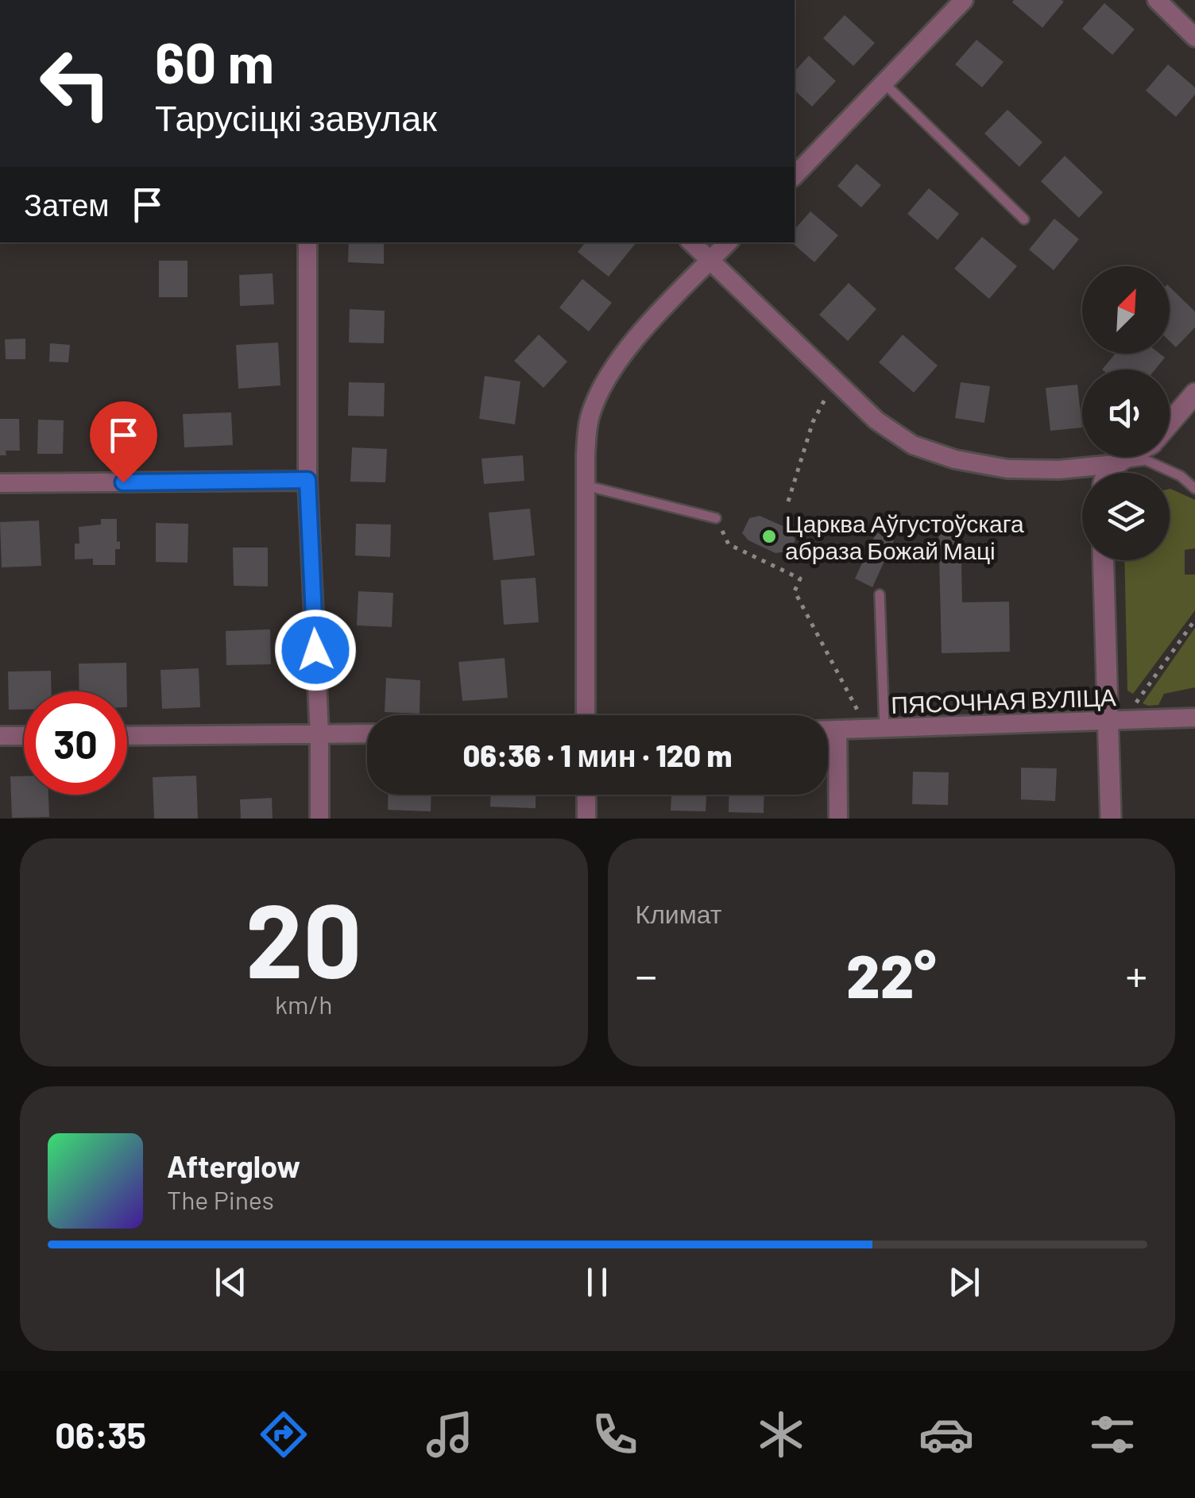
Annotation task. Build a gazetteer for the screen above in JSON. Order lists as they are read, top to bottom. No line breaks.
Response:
{"streets":{"street":["ПЯСОЧНАЯ ВУЛІЦА"]},"places":["Царква Аўгустоўскага абраза Божай Маці"],"north":"top right","page":{"turn":["60 m","Тарусіцкі завулак"],"then":"Затем","limit":"30","trip":"06:36 · 1 мин · 120 m","tile":[["20","km/h"],"Климат"],"heat":["−","22°","+"],"song":["Afterglow","The Pines"],"tabs":"06:35"}}
